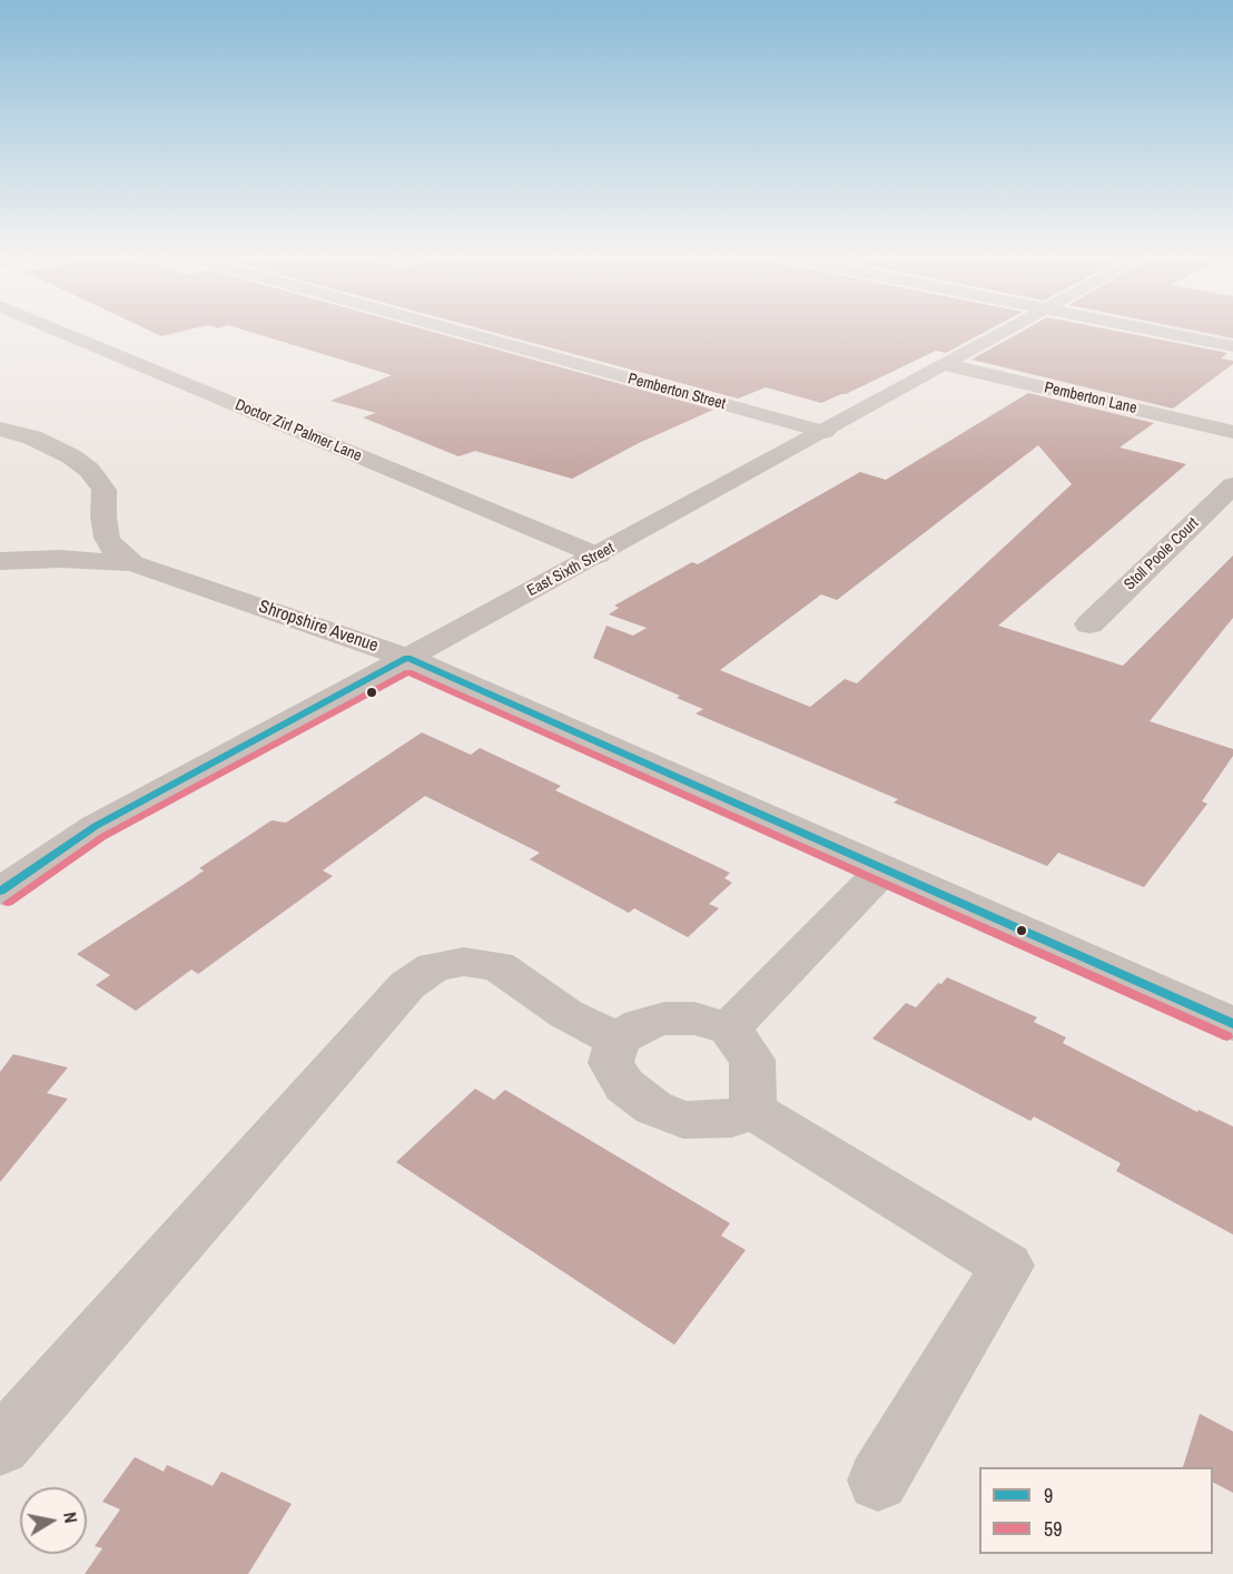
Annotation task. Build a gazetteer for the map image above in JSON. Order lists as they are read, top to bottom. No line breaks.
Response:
{"streets":{"street":["Pemberton Street","Pemberton Lane","Doctor Zirl Palmer Lane","Stoll Poole Court","East Sixth Street","Shropshire Avenue"]},"crossings":[["Pemberton Street","East Sixth Street"],["Pemberton Lane","East Sixth Street"],["Doctor Zirl Palmer Lane","East Sixth Street"],["East Sixth Street","Shropshire Avenue"]],"lines":["transit line 9","transit line 59"],"legend":["9","59"],"north":"right"}
